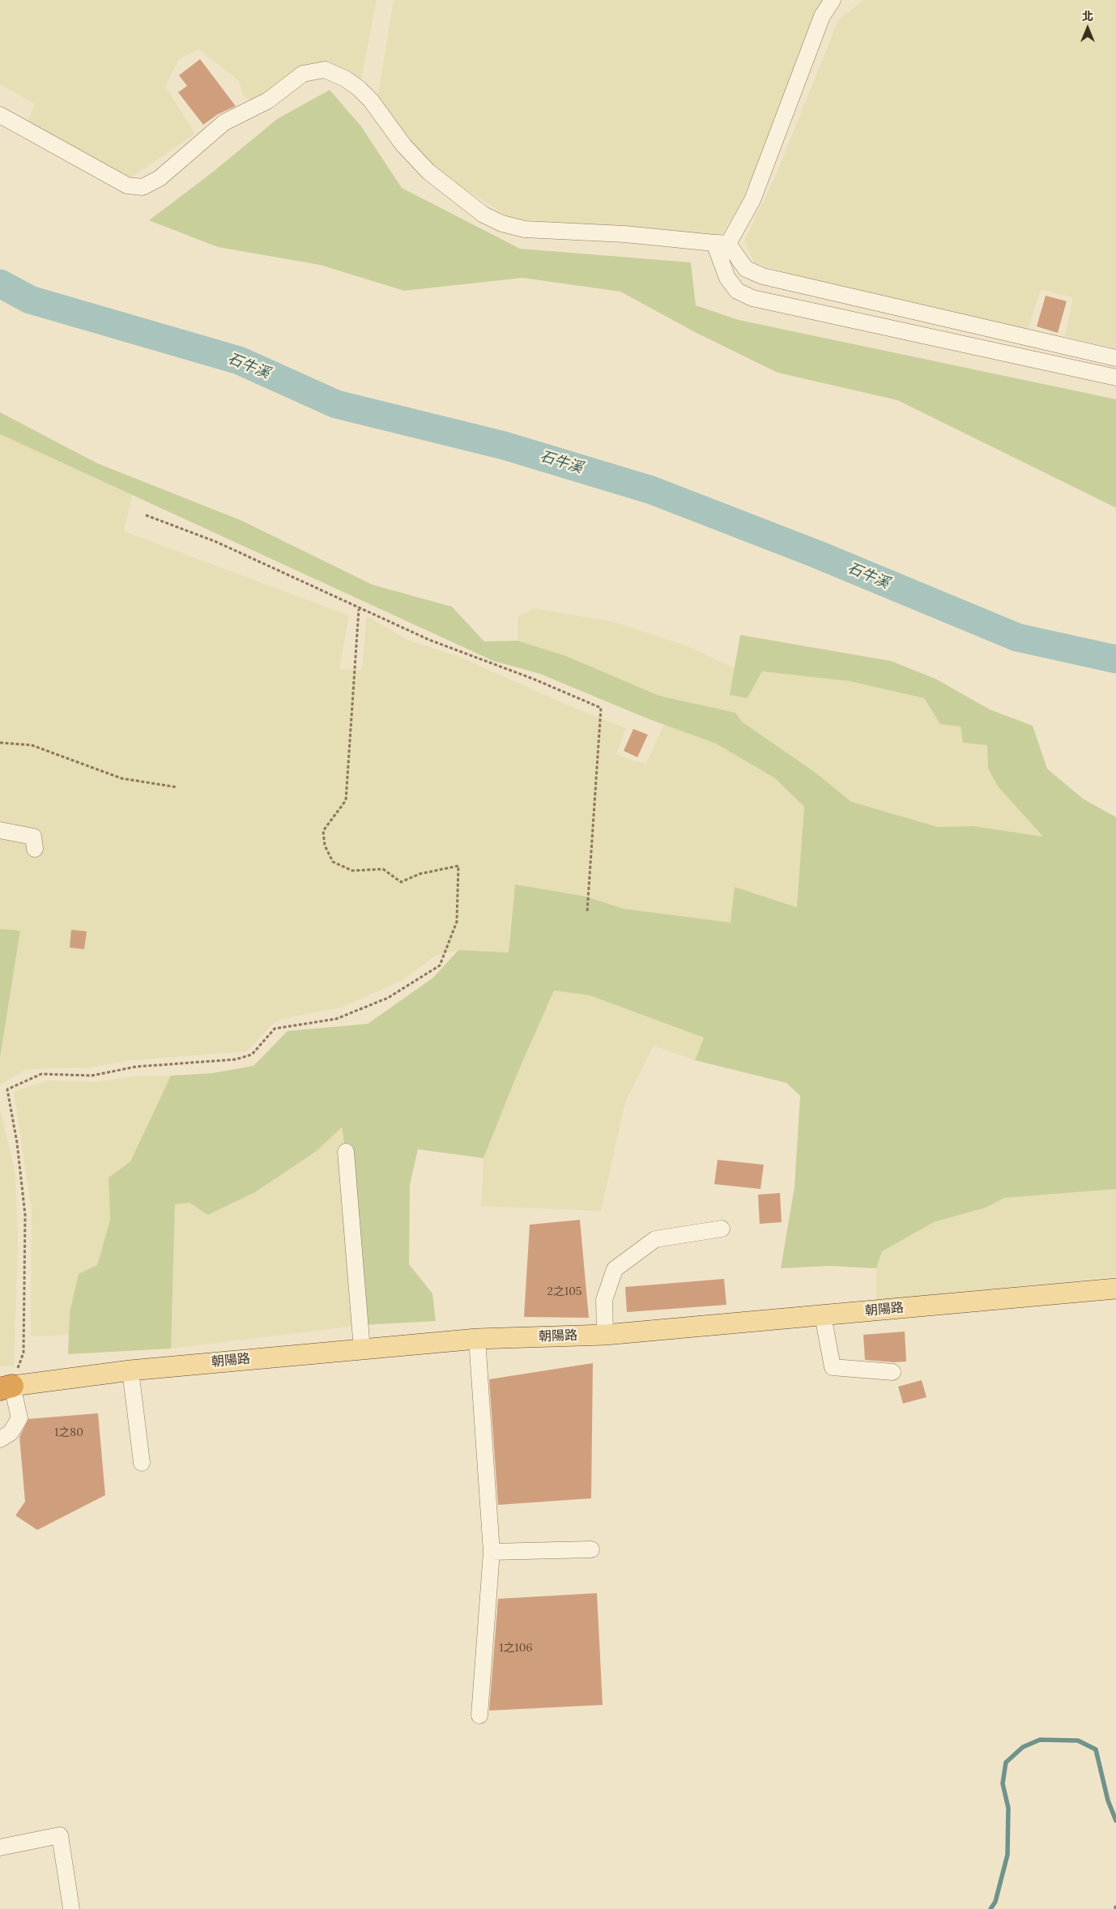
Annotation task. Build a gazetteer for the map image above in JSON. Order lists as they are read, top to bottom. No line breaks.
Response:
{"streets":{"main road":["朝陽路"]},"water":["石牛溪"],"house_numbers":["2之105","1之80","1之106"],"north":"top"}
